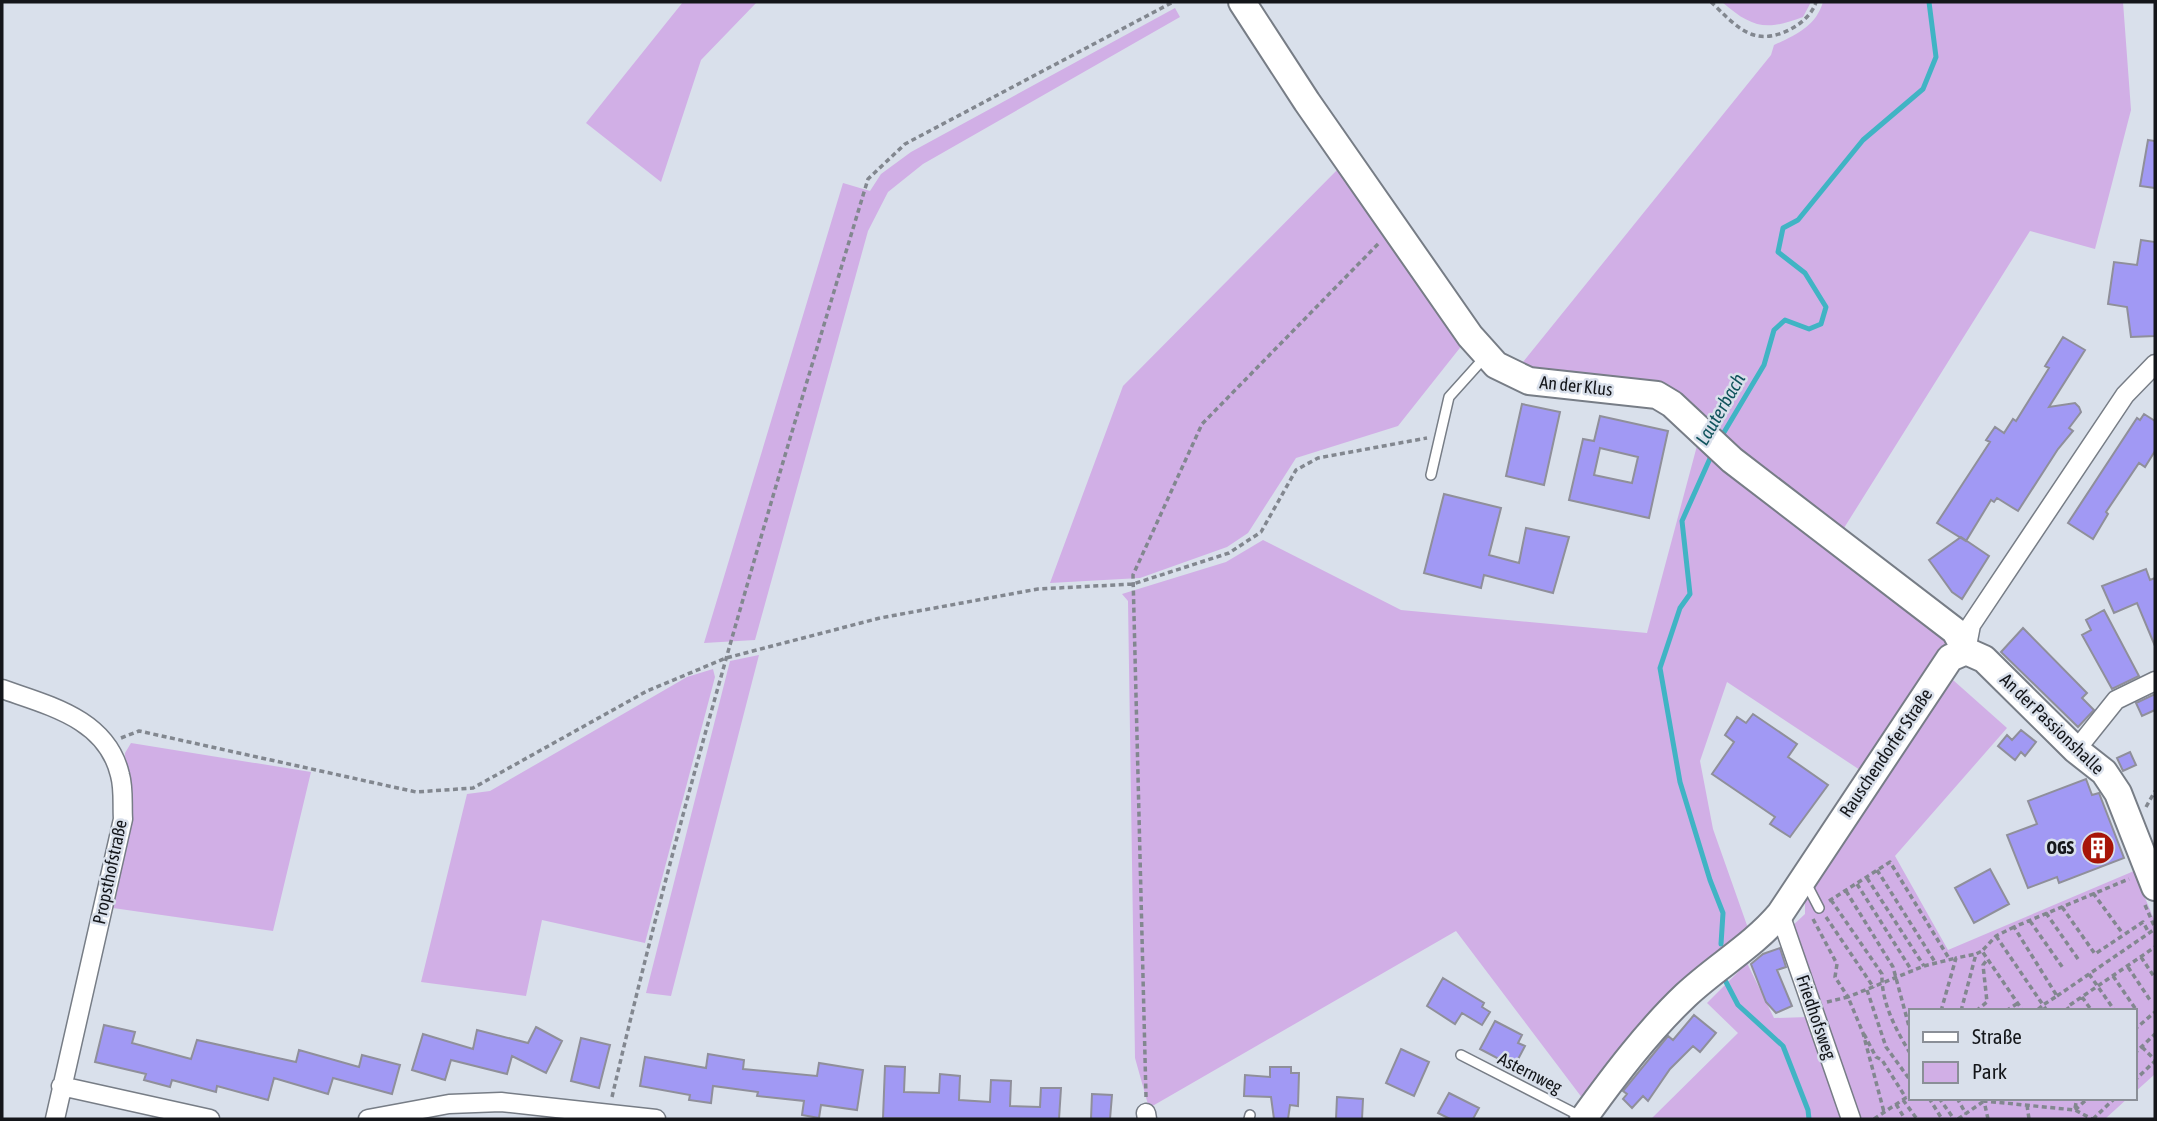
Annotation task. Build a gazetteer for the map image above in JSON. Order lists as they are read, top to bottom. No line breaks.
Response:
{"streets":{"street":["An der Klus","An der Passionshalle","Rauschendorfer Straße","Propsthofstraße","Friedhofsweg"],"lane":["Asternweg"]},"crossings":[["An der Klus","An der Passionshalle"],["An der Klus","Rauschendorfer Straße"],["An der Passionshalle","Rauschendorfer Straße"],["Rauschendorfer Straße","Friedhofsweg"],["Rauschendorfer Straße","Asternweg"]],"water":["Lauterbach"],"places":{"building":["OGS"]},"legend":["Straße","Park"]}
